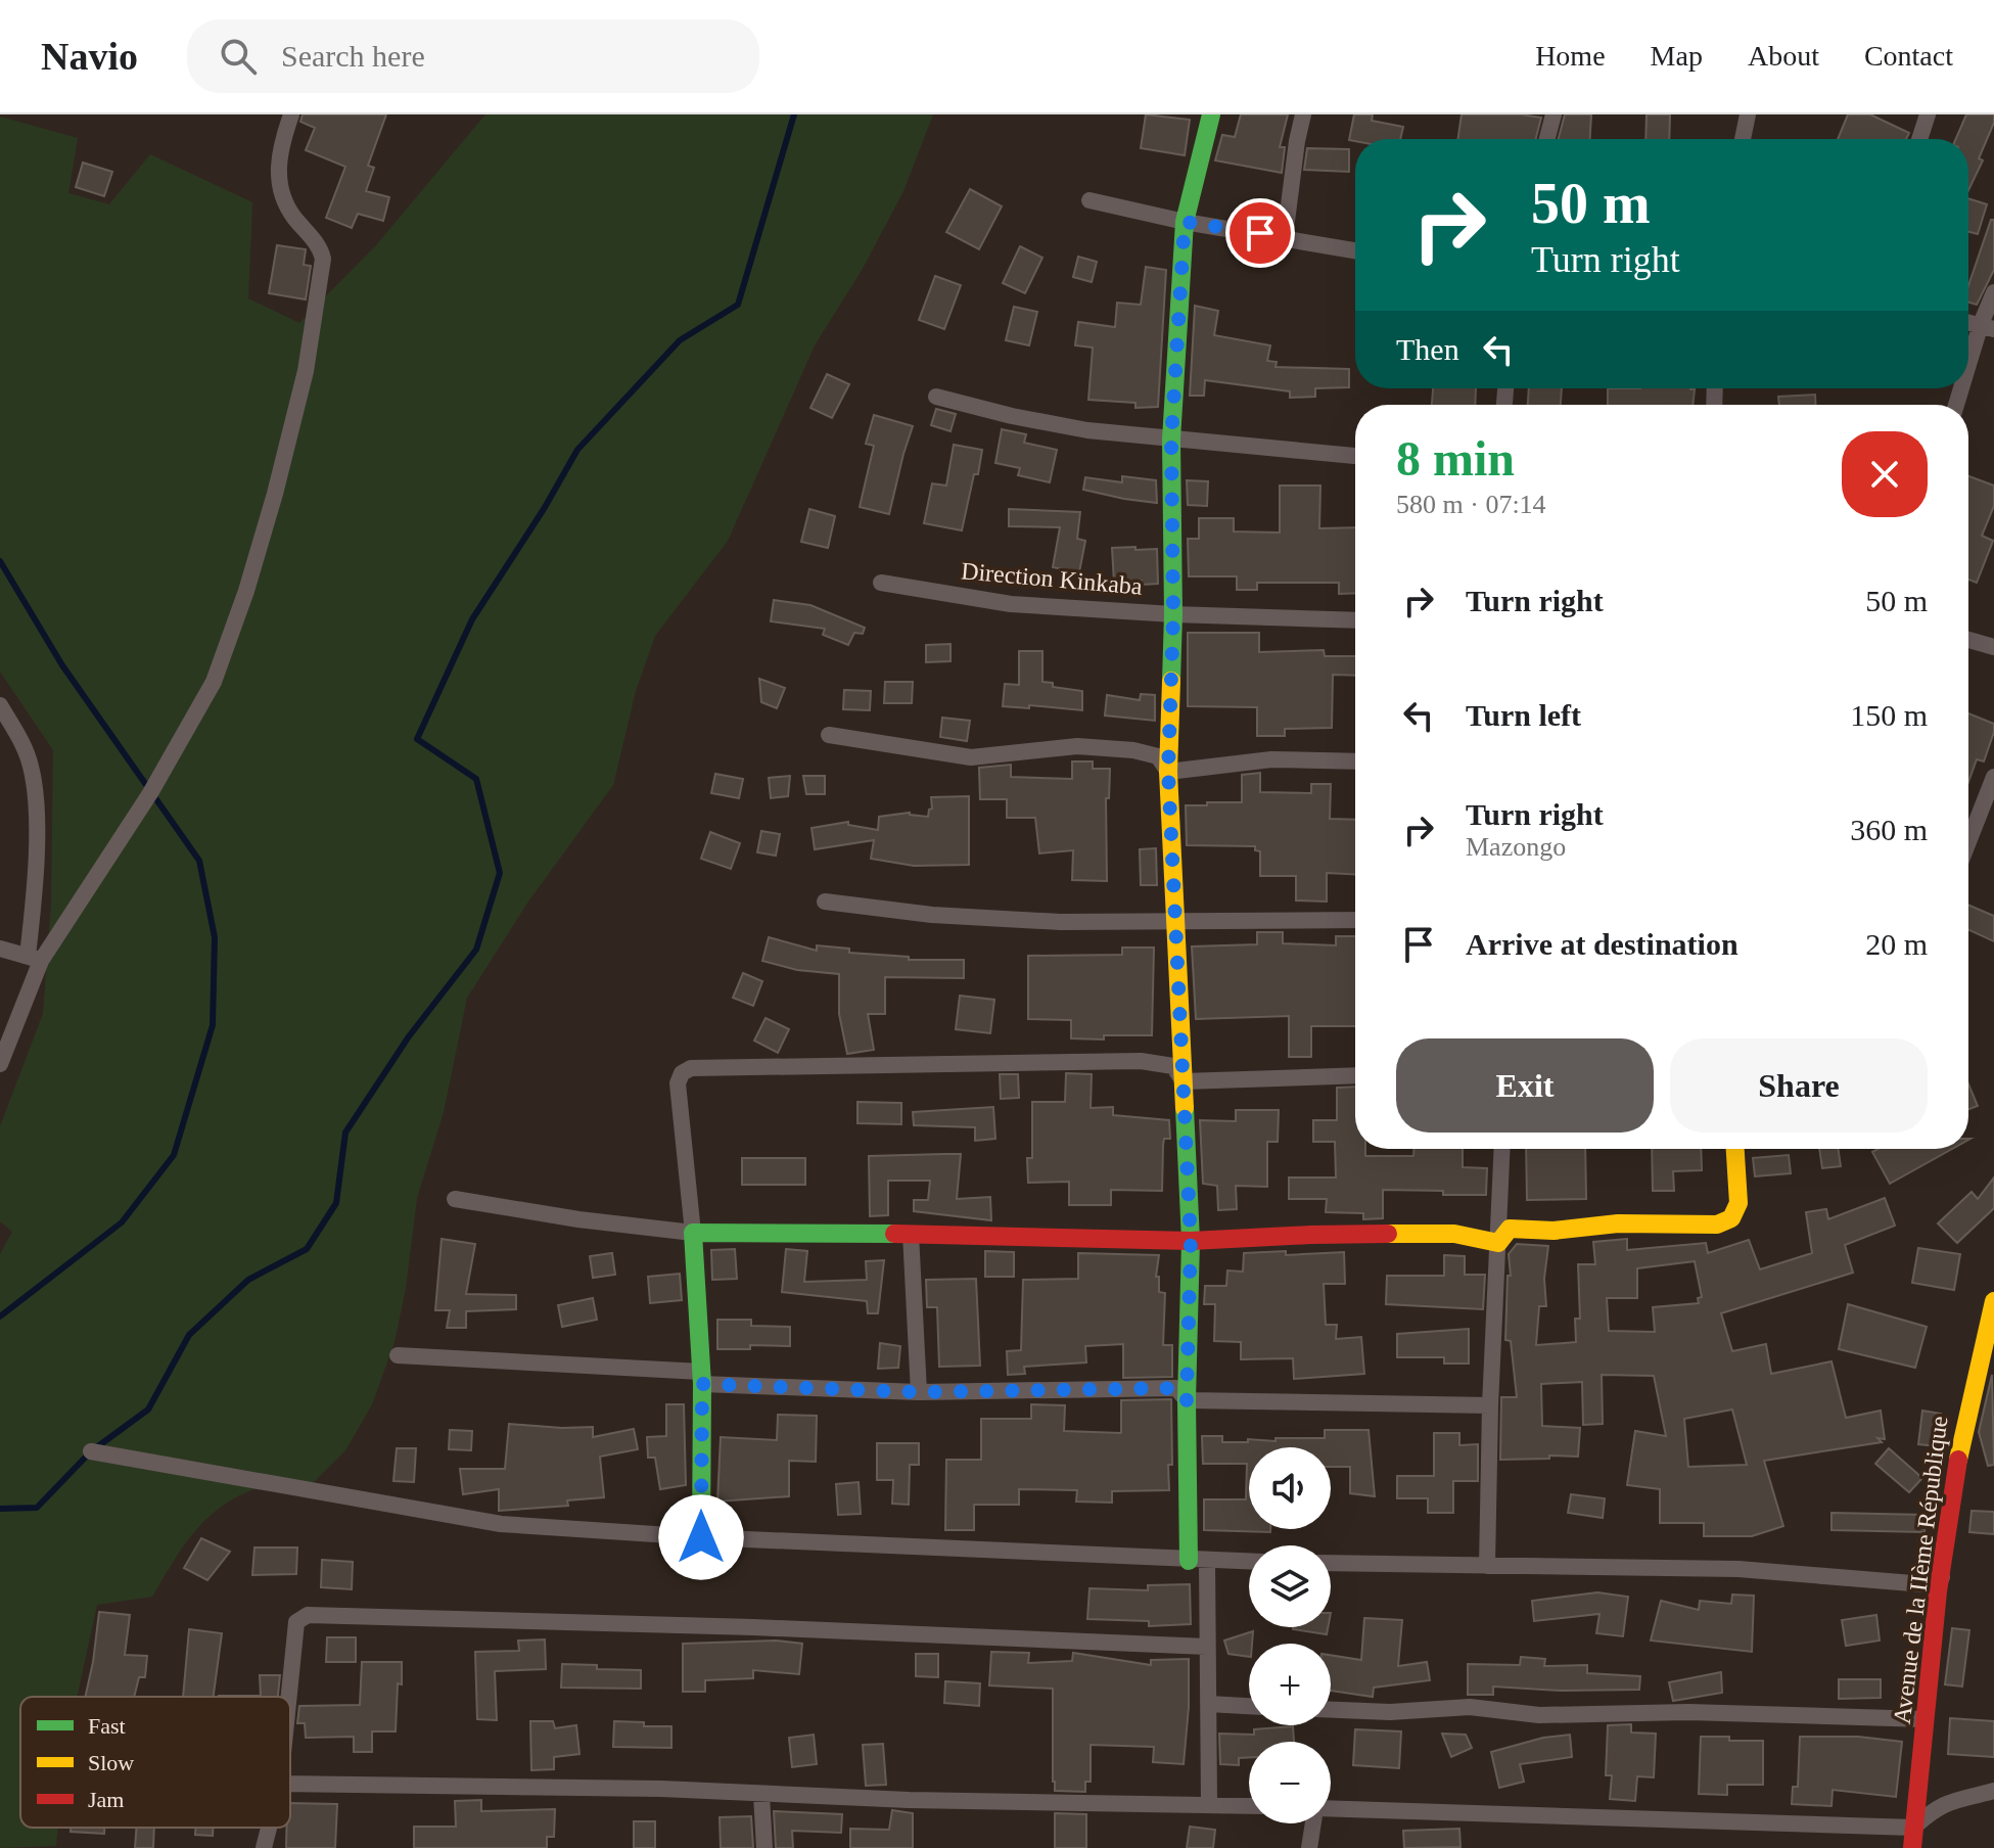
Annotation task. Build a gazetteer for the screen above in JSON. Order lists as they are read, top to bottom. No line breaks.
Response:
{"streets":{"street":["Direction Kinkaba","Avenue de la IIème République"]},"legend":["Fast","Slow","Jam"],"page":{"header":"Navio","search":"Search here","nav":["Home","Map","About","Contact"],"turn":["50 m","Turn right"],"then":"Then","heading":["8 min","580 m · 07:14"],"list":[{"name":"Turn right","value":"50 m"},{"name":"Turn left","value":"150 m"},{"name":"Turn right","note":"Mazongo","value":"360 m"},{"name":"Arrive at destination","value":"20 m"}],"buttons":["Exit","Share"],"map_buttons":["+","−"]}}
